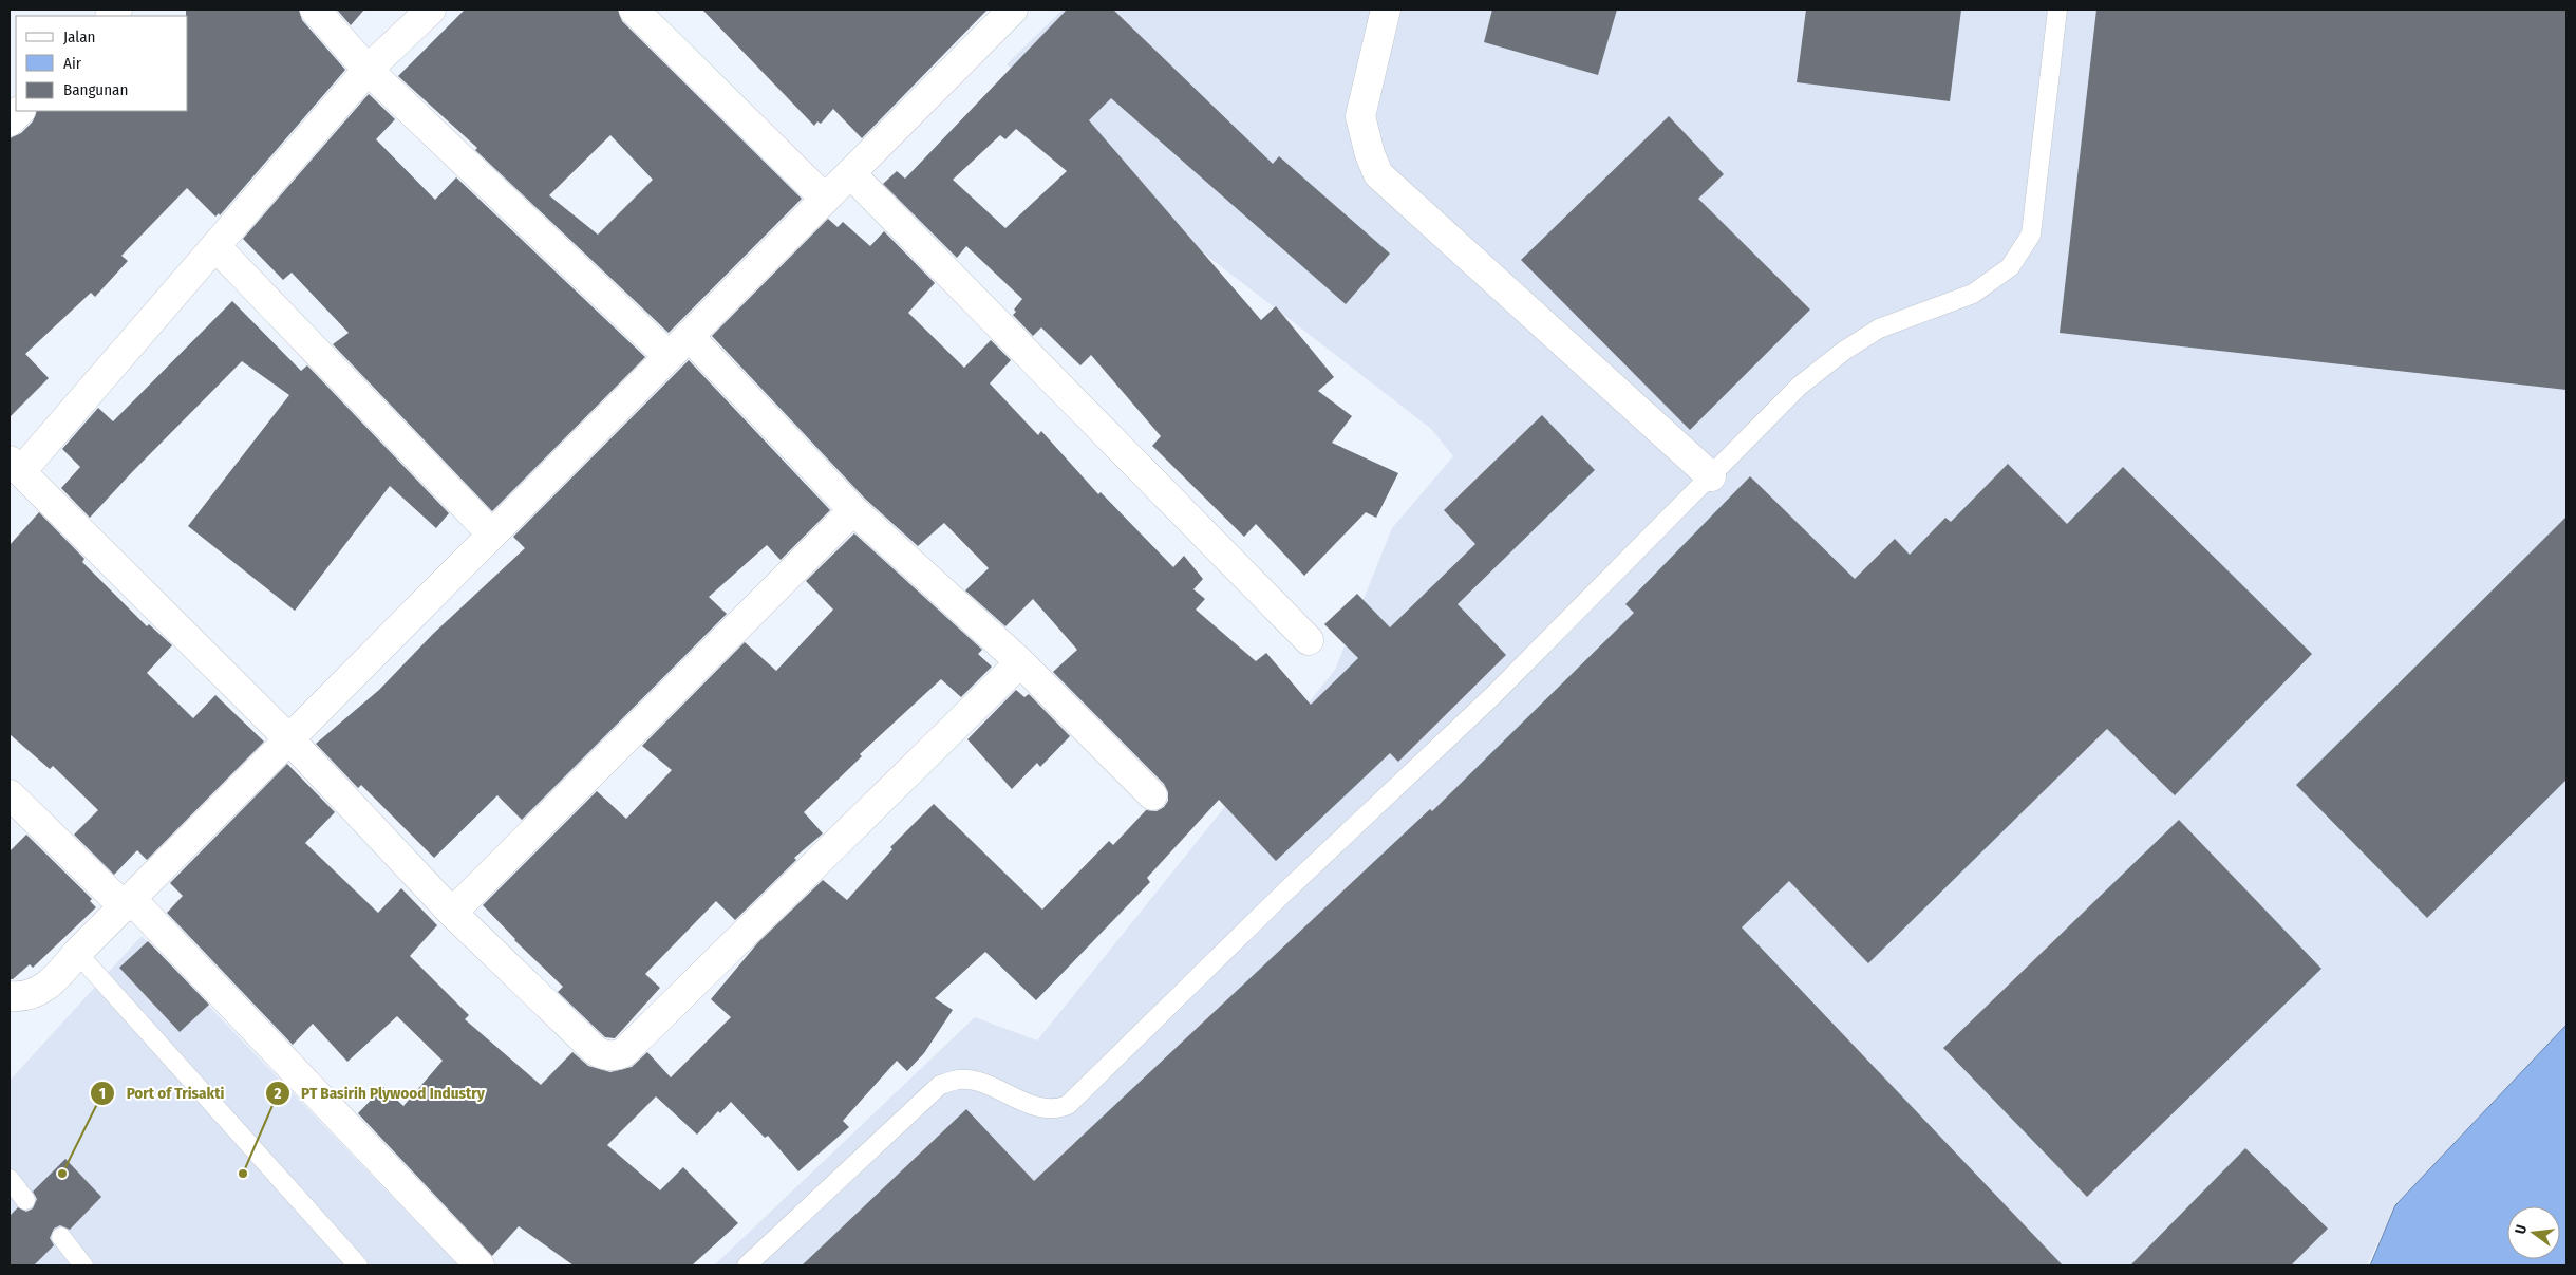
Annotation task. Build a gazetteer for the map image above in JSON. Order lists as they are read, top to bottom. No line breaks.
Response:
{"places":["Port of Trisakti","PT Basirih Plywood Industry"],"legend":["Jalan","Air","Bangunan"],"north":"left"}
